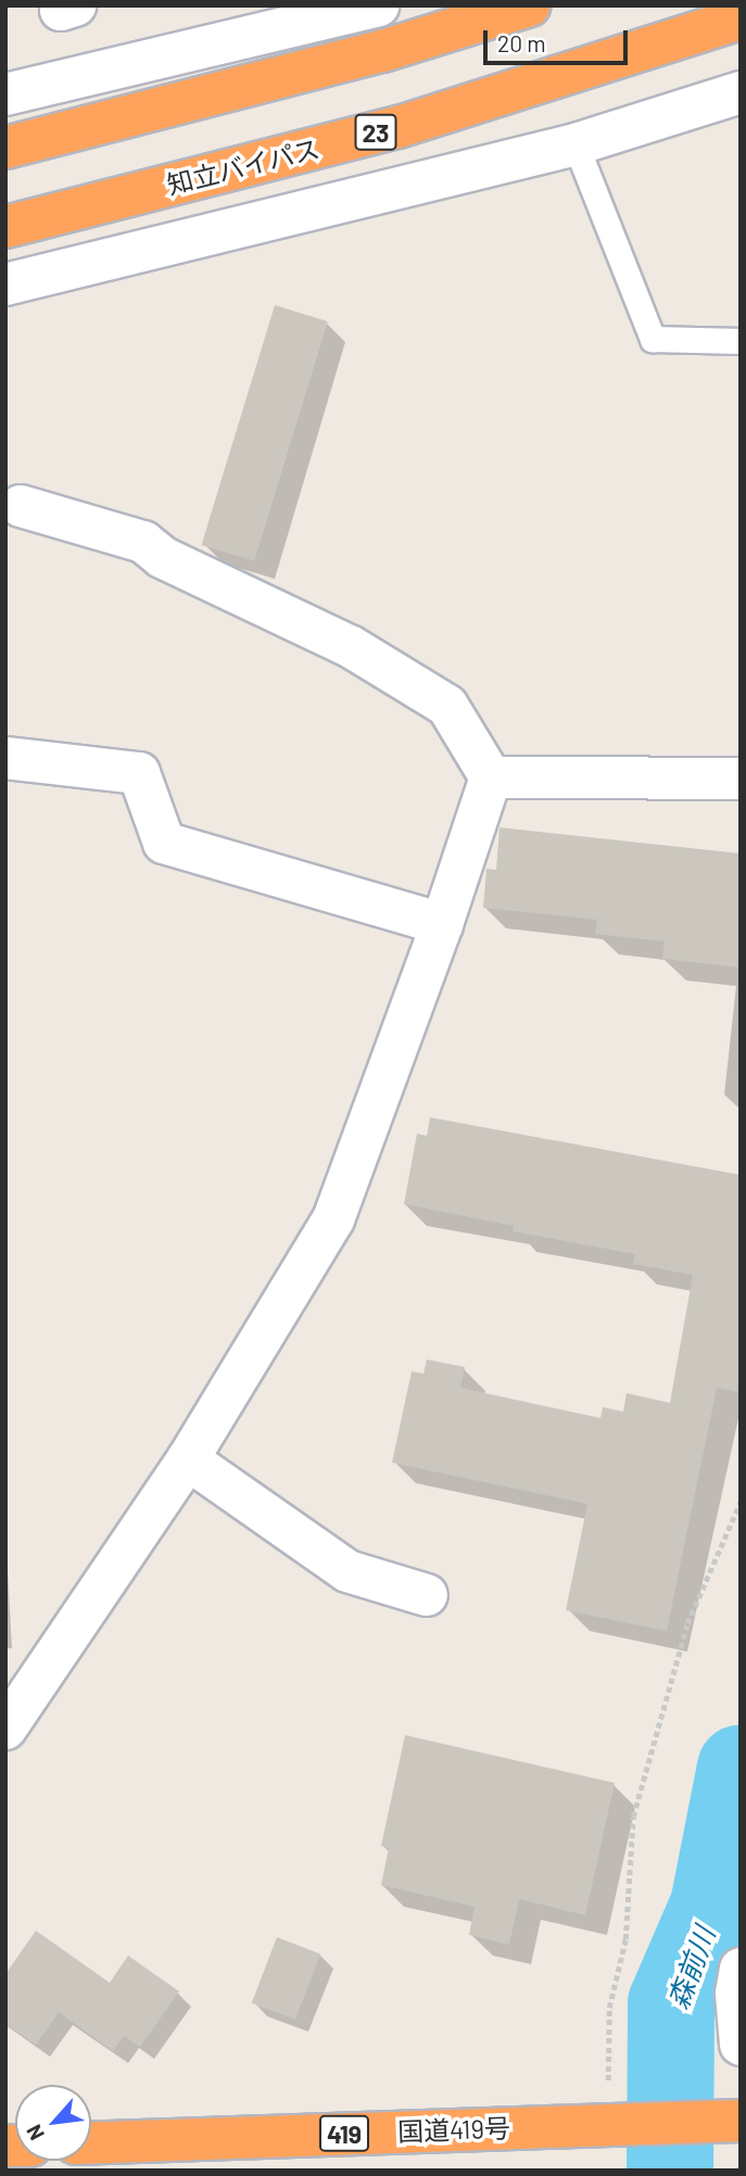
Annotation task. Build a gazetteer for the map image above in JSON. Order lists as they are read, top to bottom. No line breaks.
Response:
{"streets":{"highway":["23","知立バイパス","国道419号","419"]},"water":["森前川"],"scale_bar":"20 m","north":"bottom left"}
